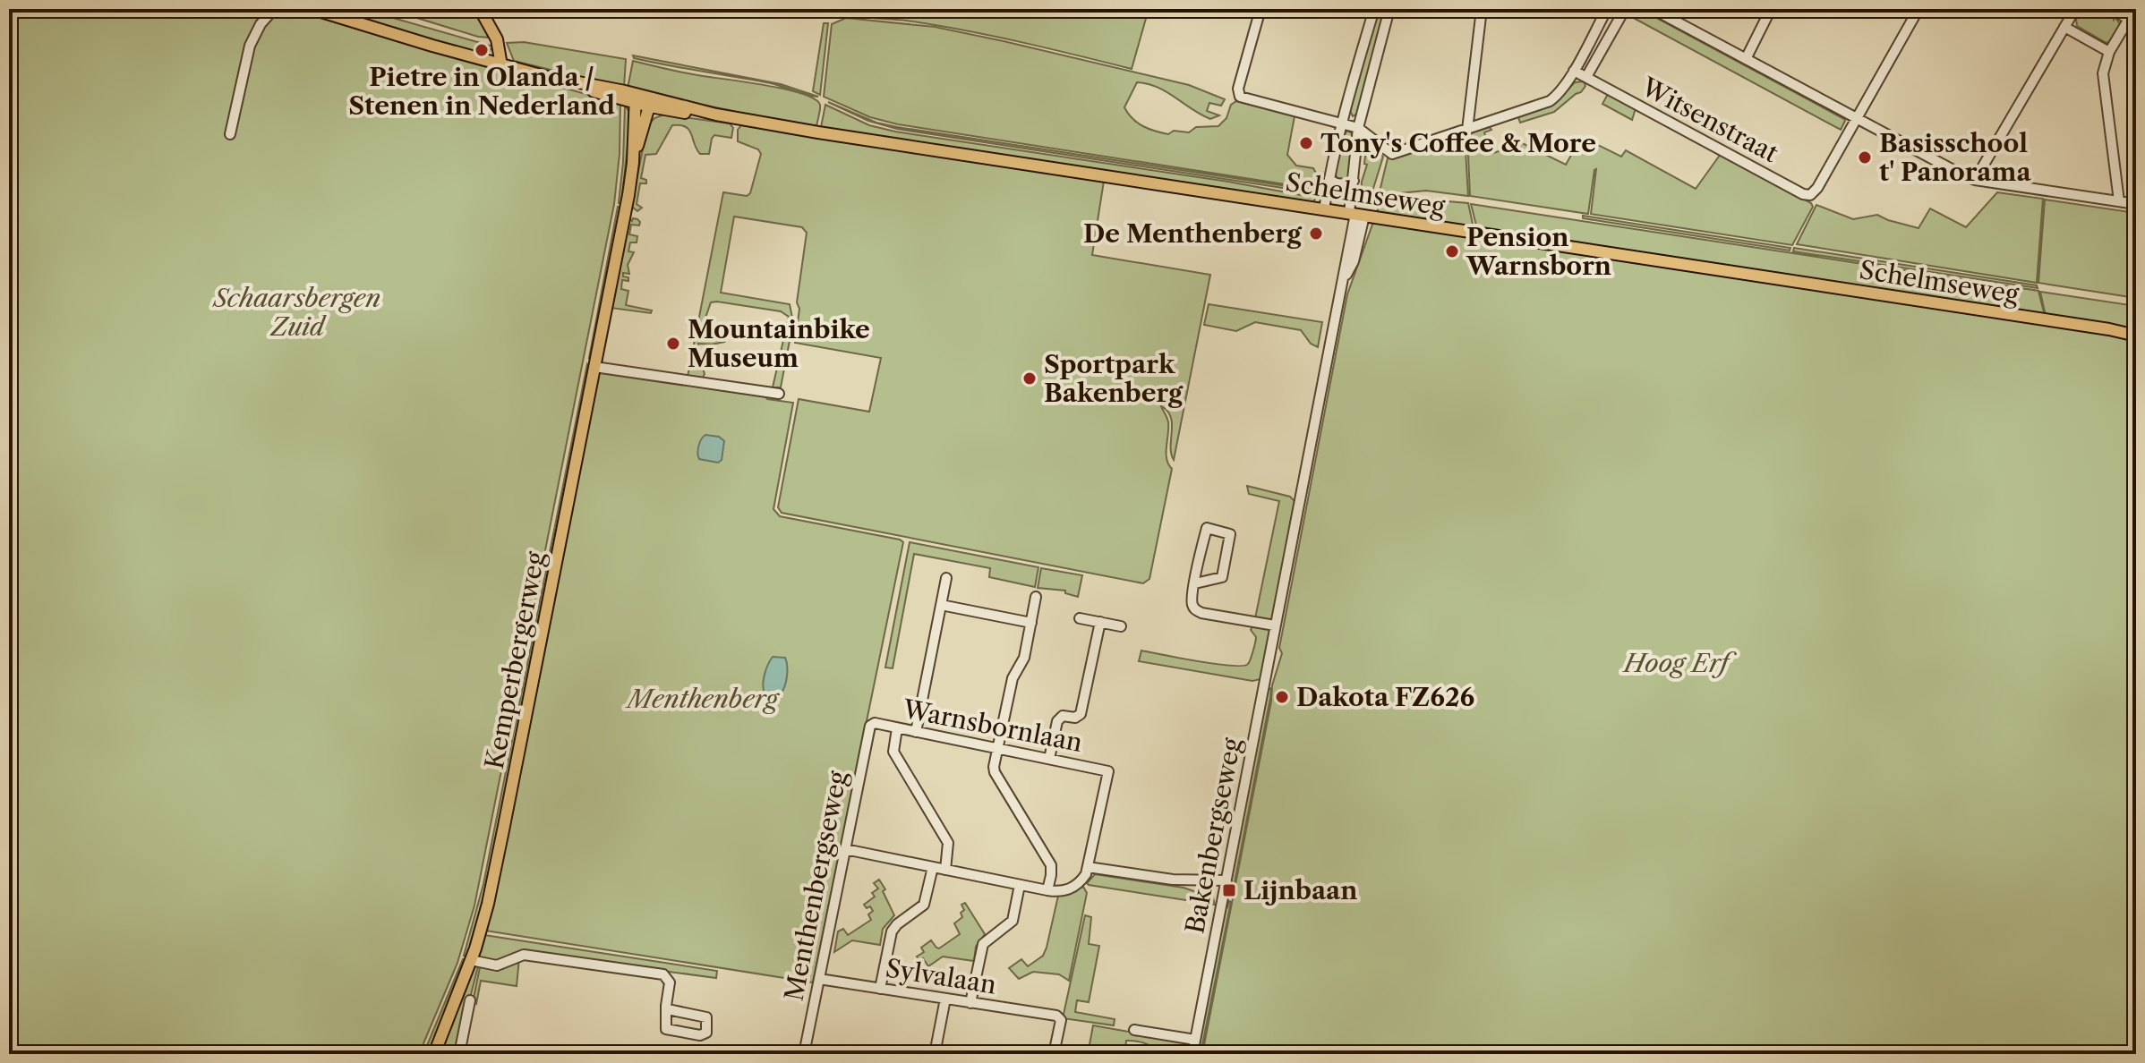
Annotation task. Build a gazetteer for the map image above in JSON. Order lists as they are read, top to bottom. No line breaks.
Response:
{"streets":{"main road":["Schelmseweg","Kemperbergerweg"],"street":["Witsenstraat","Warnsbornlaan","Bakenbergseweg","Menthenbergseweg","Sylvalaan"]},"crossings":[["Schelmseweg","Kemperbergerweg"],["Schelmseweg","Bakenbergseweg"],["Warnsbornlaan","Menthenbergseweg"],["Menthenbergseweg","Sylvalaan"]],"parks":["Schaarsbergen Zuid","Hoog Erf","Menthenberg"],"places":{"other":["Pietre in Olanda / Stenen in Nederland","Tony's Coffee & More","Basisschool t' Panorama","De Menthenberg","Pension Warnsborn","Mountainbike Museum","Sportpark Bakenberg","Dakota FZ626"],"transit":["Lijnbaan"]}}
